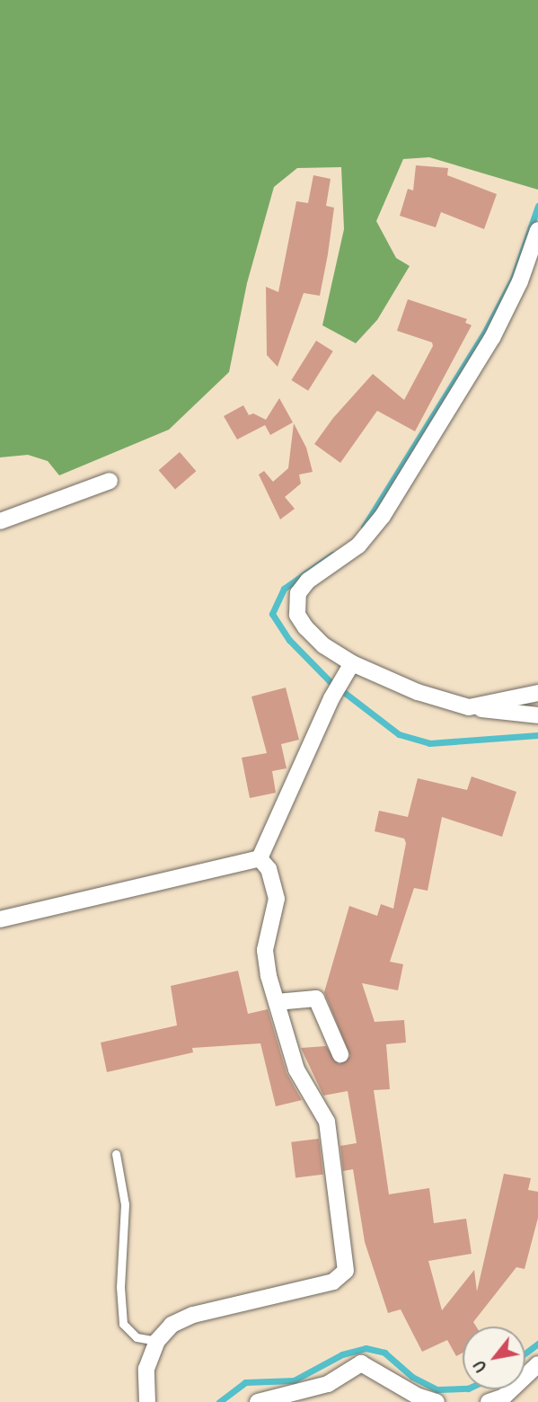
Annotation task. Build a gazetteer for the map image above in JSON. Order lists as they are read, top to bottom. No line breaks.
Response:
{"north":"bottom left"}
